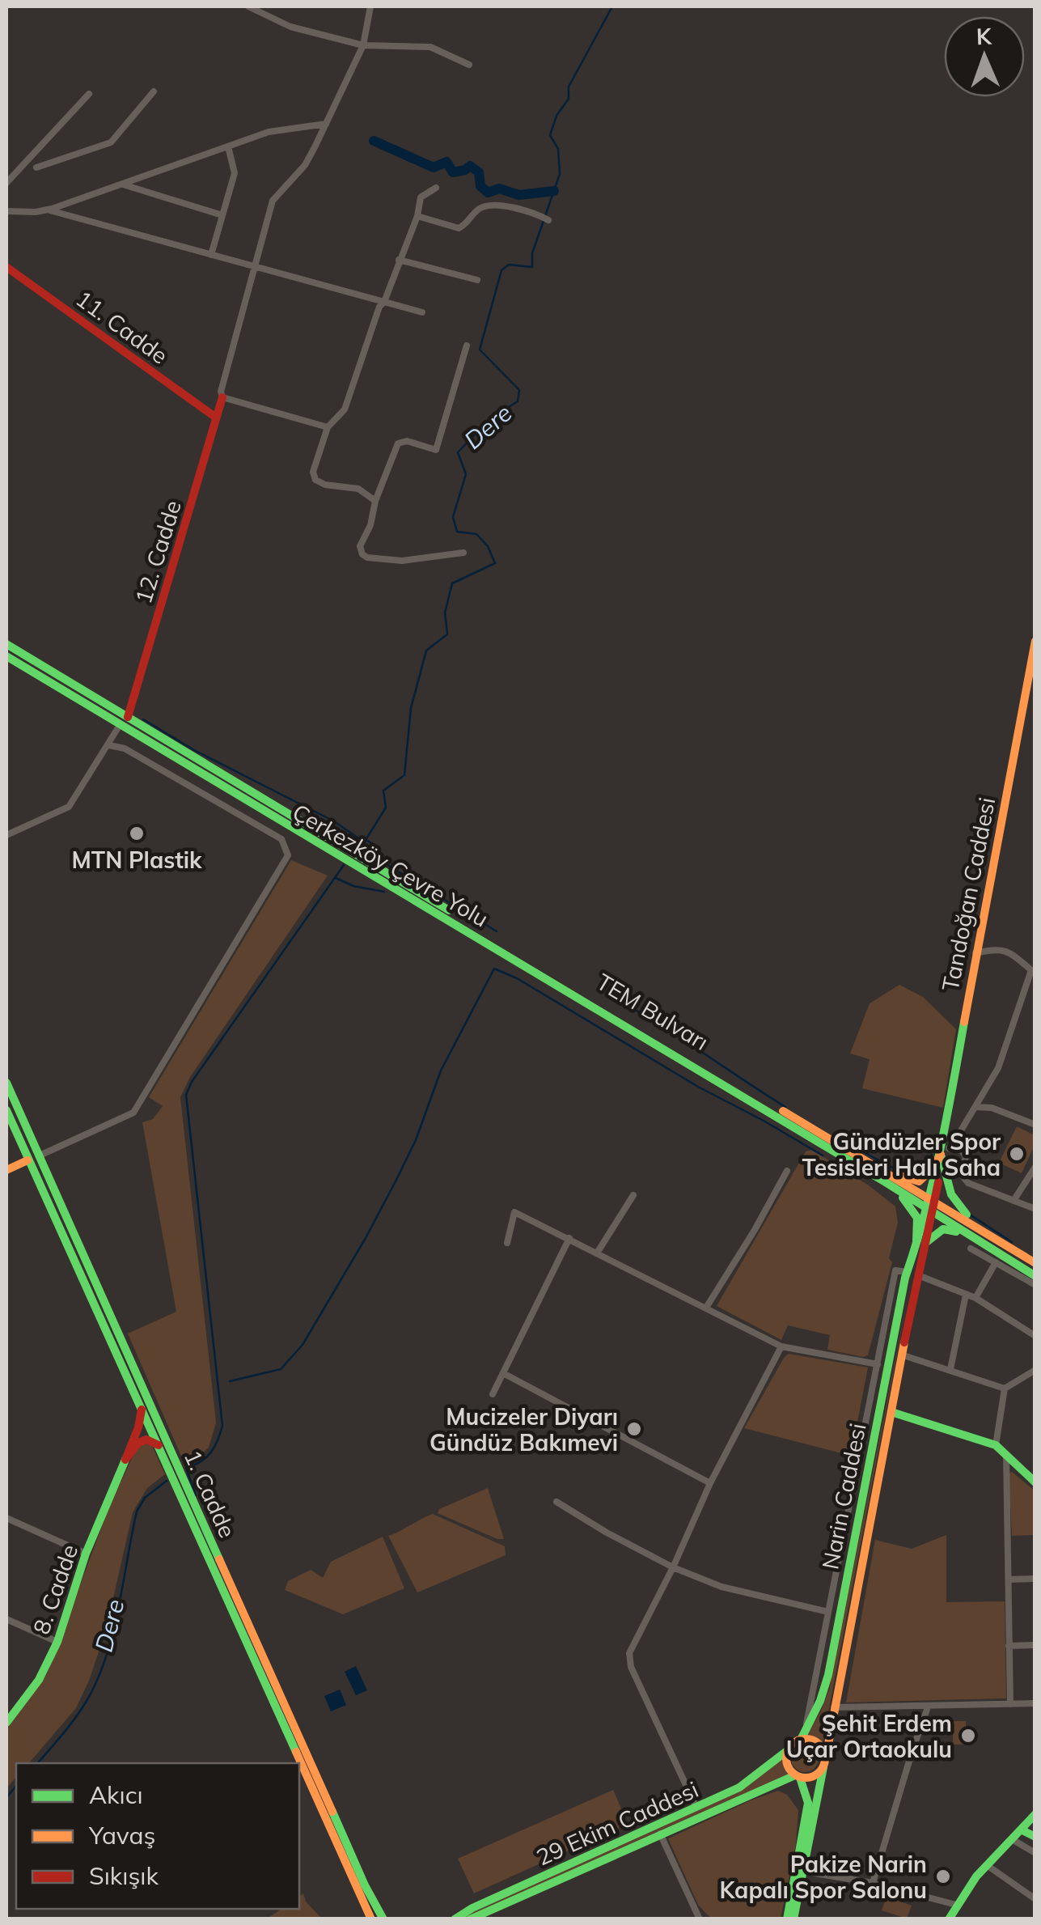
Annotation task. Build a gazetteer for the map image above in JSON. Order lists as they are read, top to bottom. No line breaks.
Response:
{"streets":{"main road":["11. Cadde","12. Cadde","Çerkezköy Çevre Yolu","Tandoğan Caddesi","TEM Bulvarı","1. Cadde","Narin Caddesi","8. Cadde","29 Ekim Caddesi"]},"crossings":[["11. Cadde","12. Cadde"],["12. Cadde","Çerkezköy Çevre Yolu"],["Çerkezköy Çevre Yolu","TEM Bulvarı"],["Tandoğan Caddesi","TEM Bulvarı"],["Tandoğan Caddesi","Narin Caddesi"],["1. Cadde","8. Cadde"],["Narin Caddesi","29 Ekim Caddesi"]],"water":["Dere"],"places":["MTN Plastik","Gündüzler Spor Tesisleri Halı Saha","Mucizeler Diyarı Gündüz Bakımevi","Şehit Erdem Uçar Ortaokulu","Pakize Narin Kapalı Spor Salonu"],"legend":["Akıcı","Yavaş","Sıkışık"],"north":"top"}
